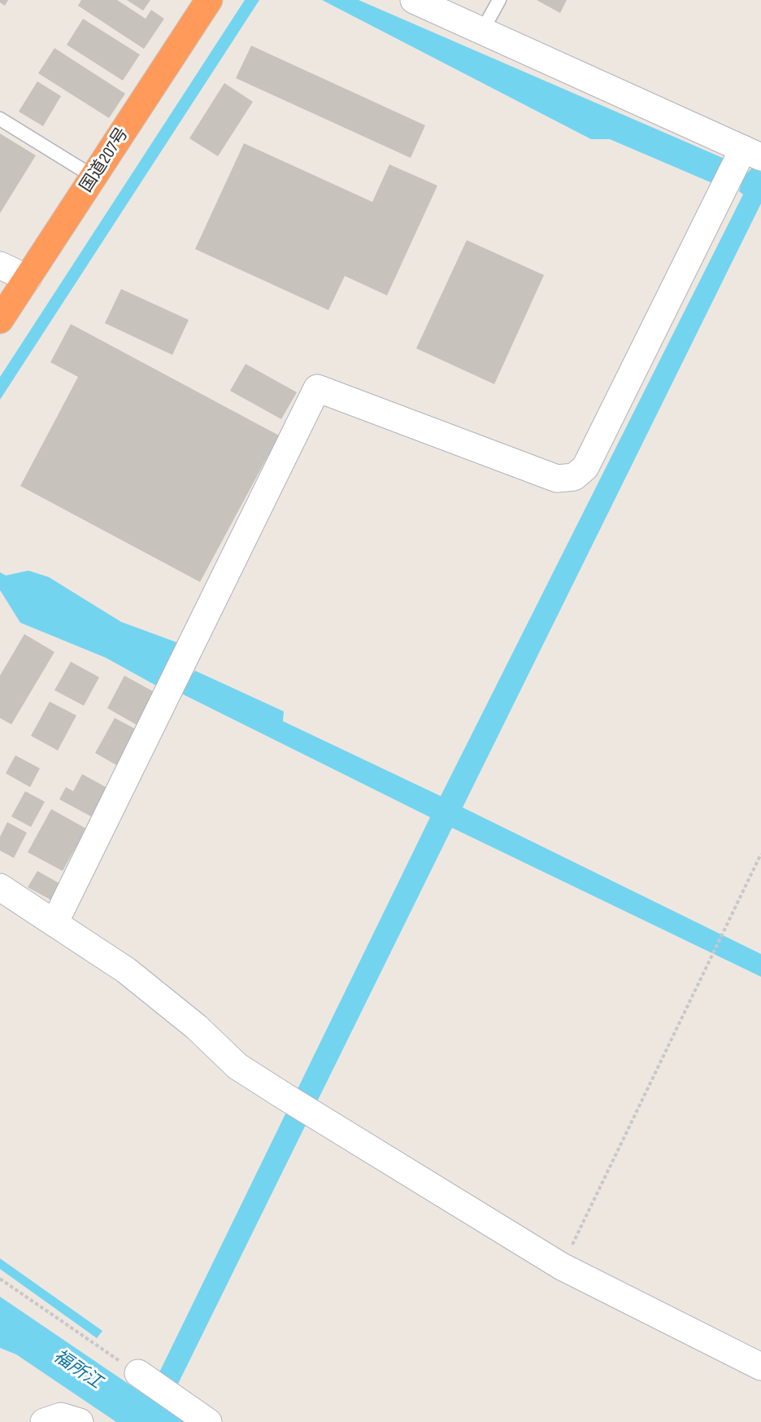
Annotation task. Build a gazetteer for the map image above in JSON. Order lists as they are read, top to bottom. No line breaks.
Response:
{"streets":{"highway":["国道207号"]},"water":["福所江"]}
